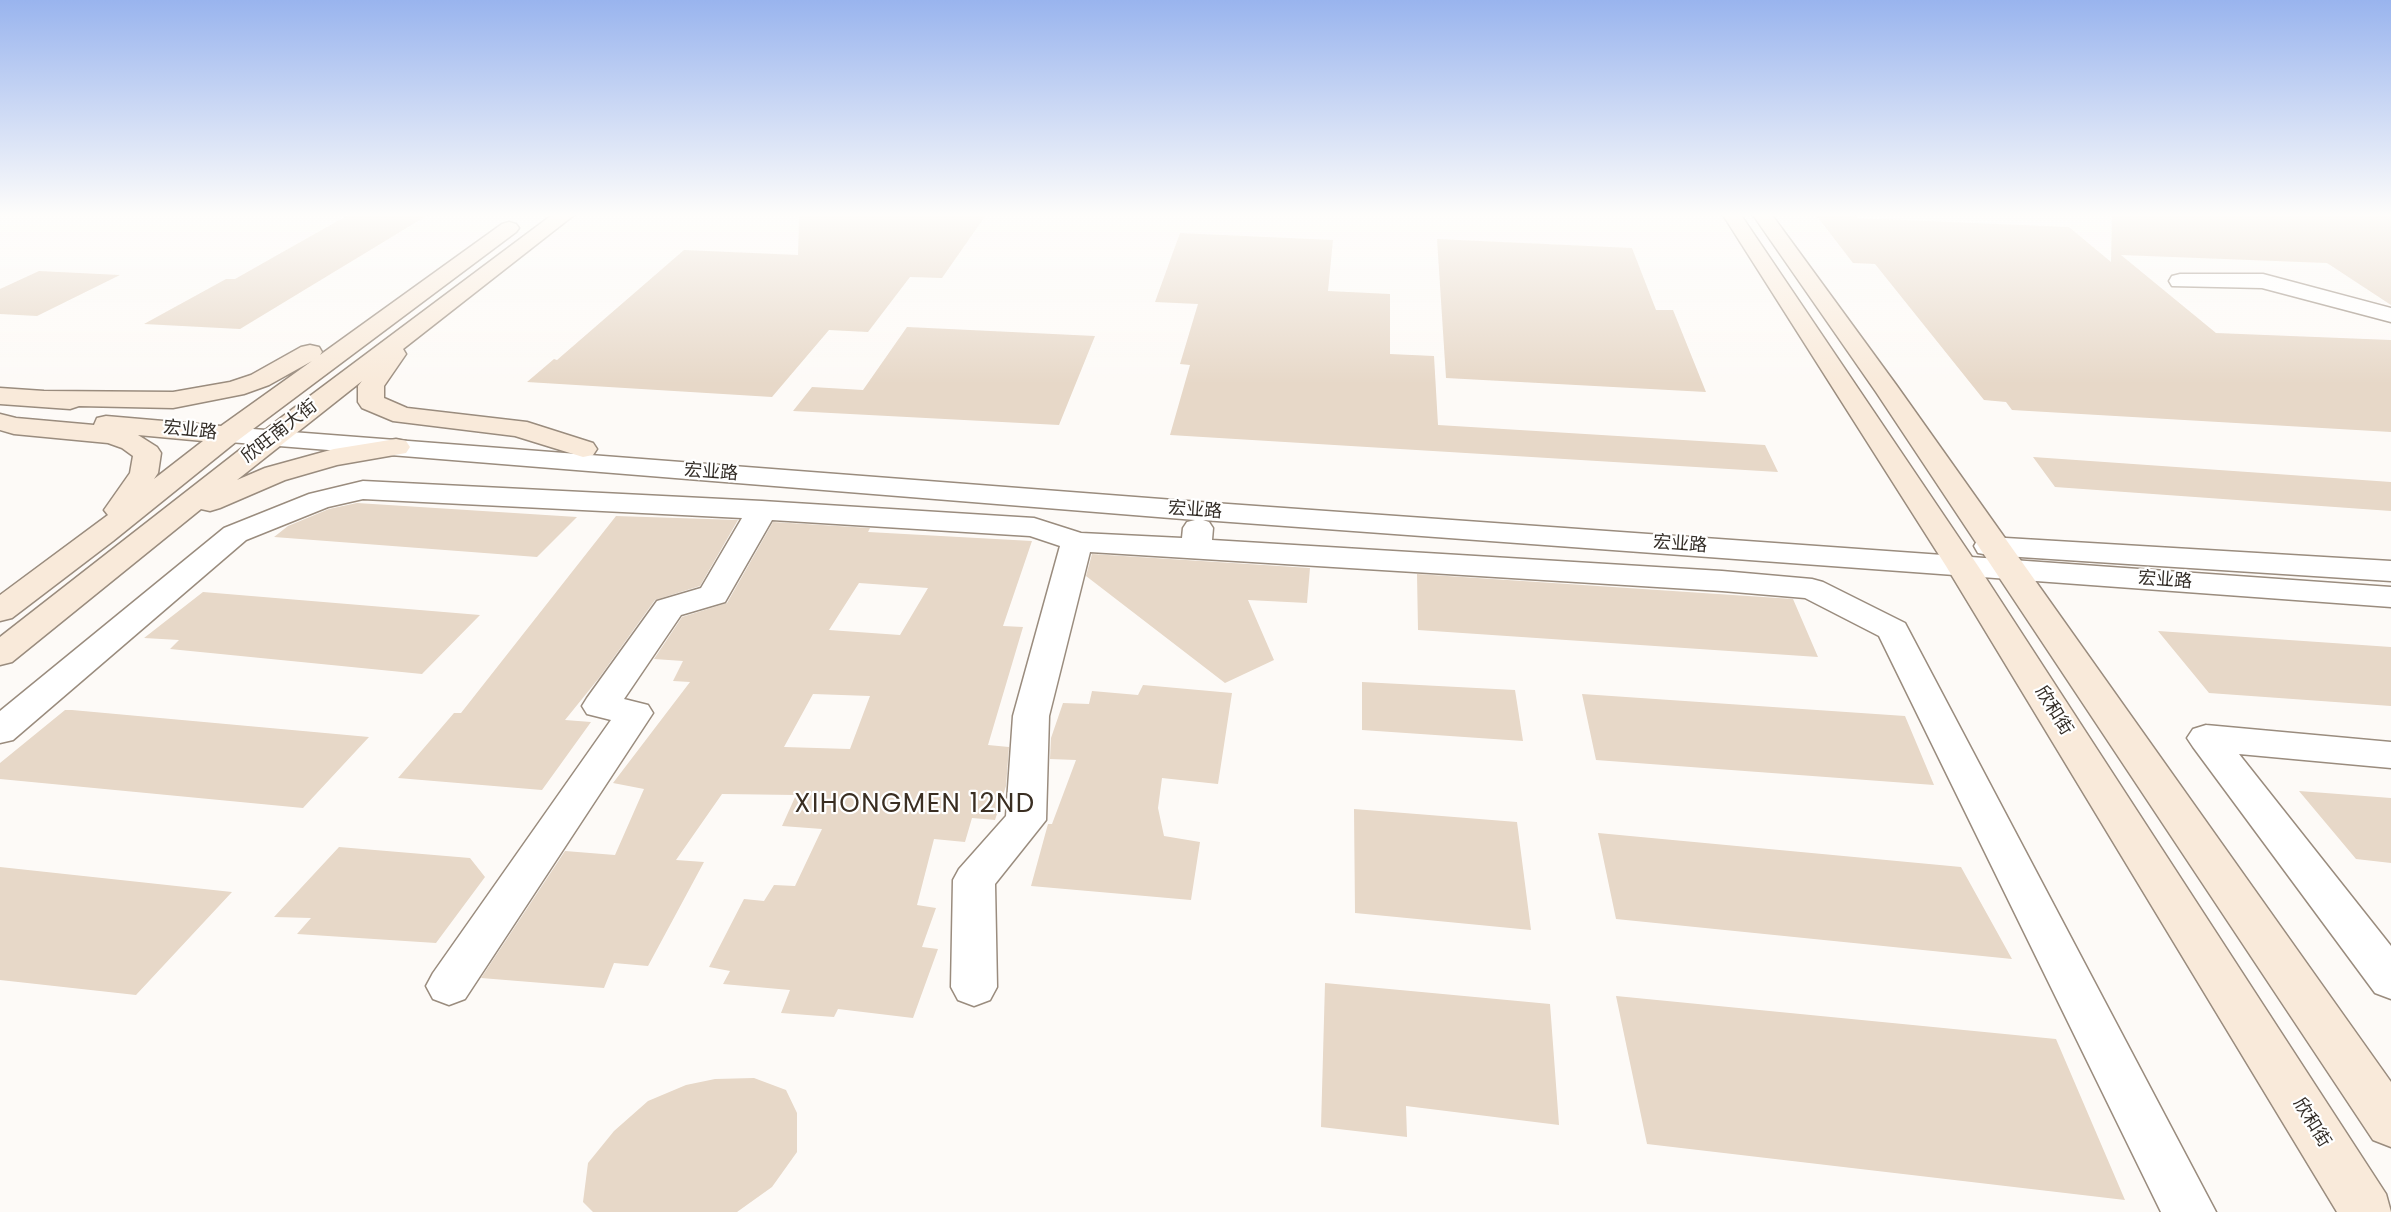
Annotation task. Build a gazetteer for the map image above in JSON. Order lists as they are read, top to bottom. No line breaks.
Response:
{"streets":{"street":["宏业路","欣旺南大街","欣和街"]},"crossings":[["宏业路","欣旺南大街"],["宏业路","欣和街"]],"districts":["XIHONGMEN 12ND"]}
